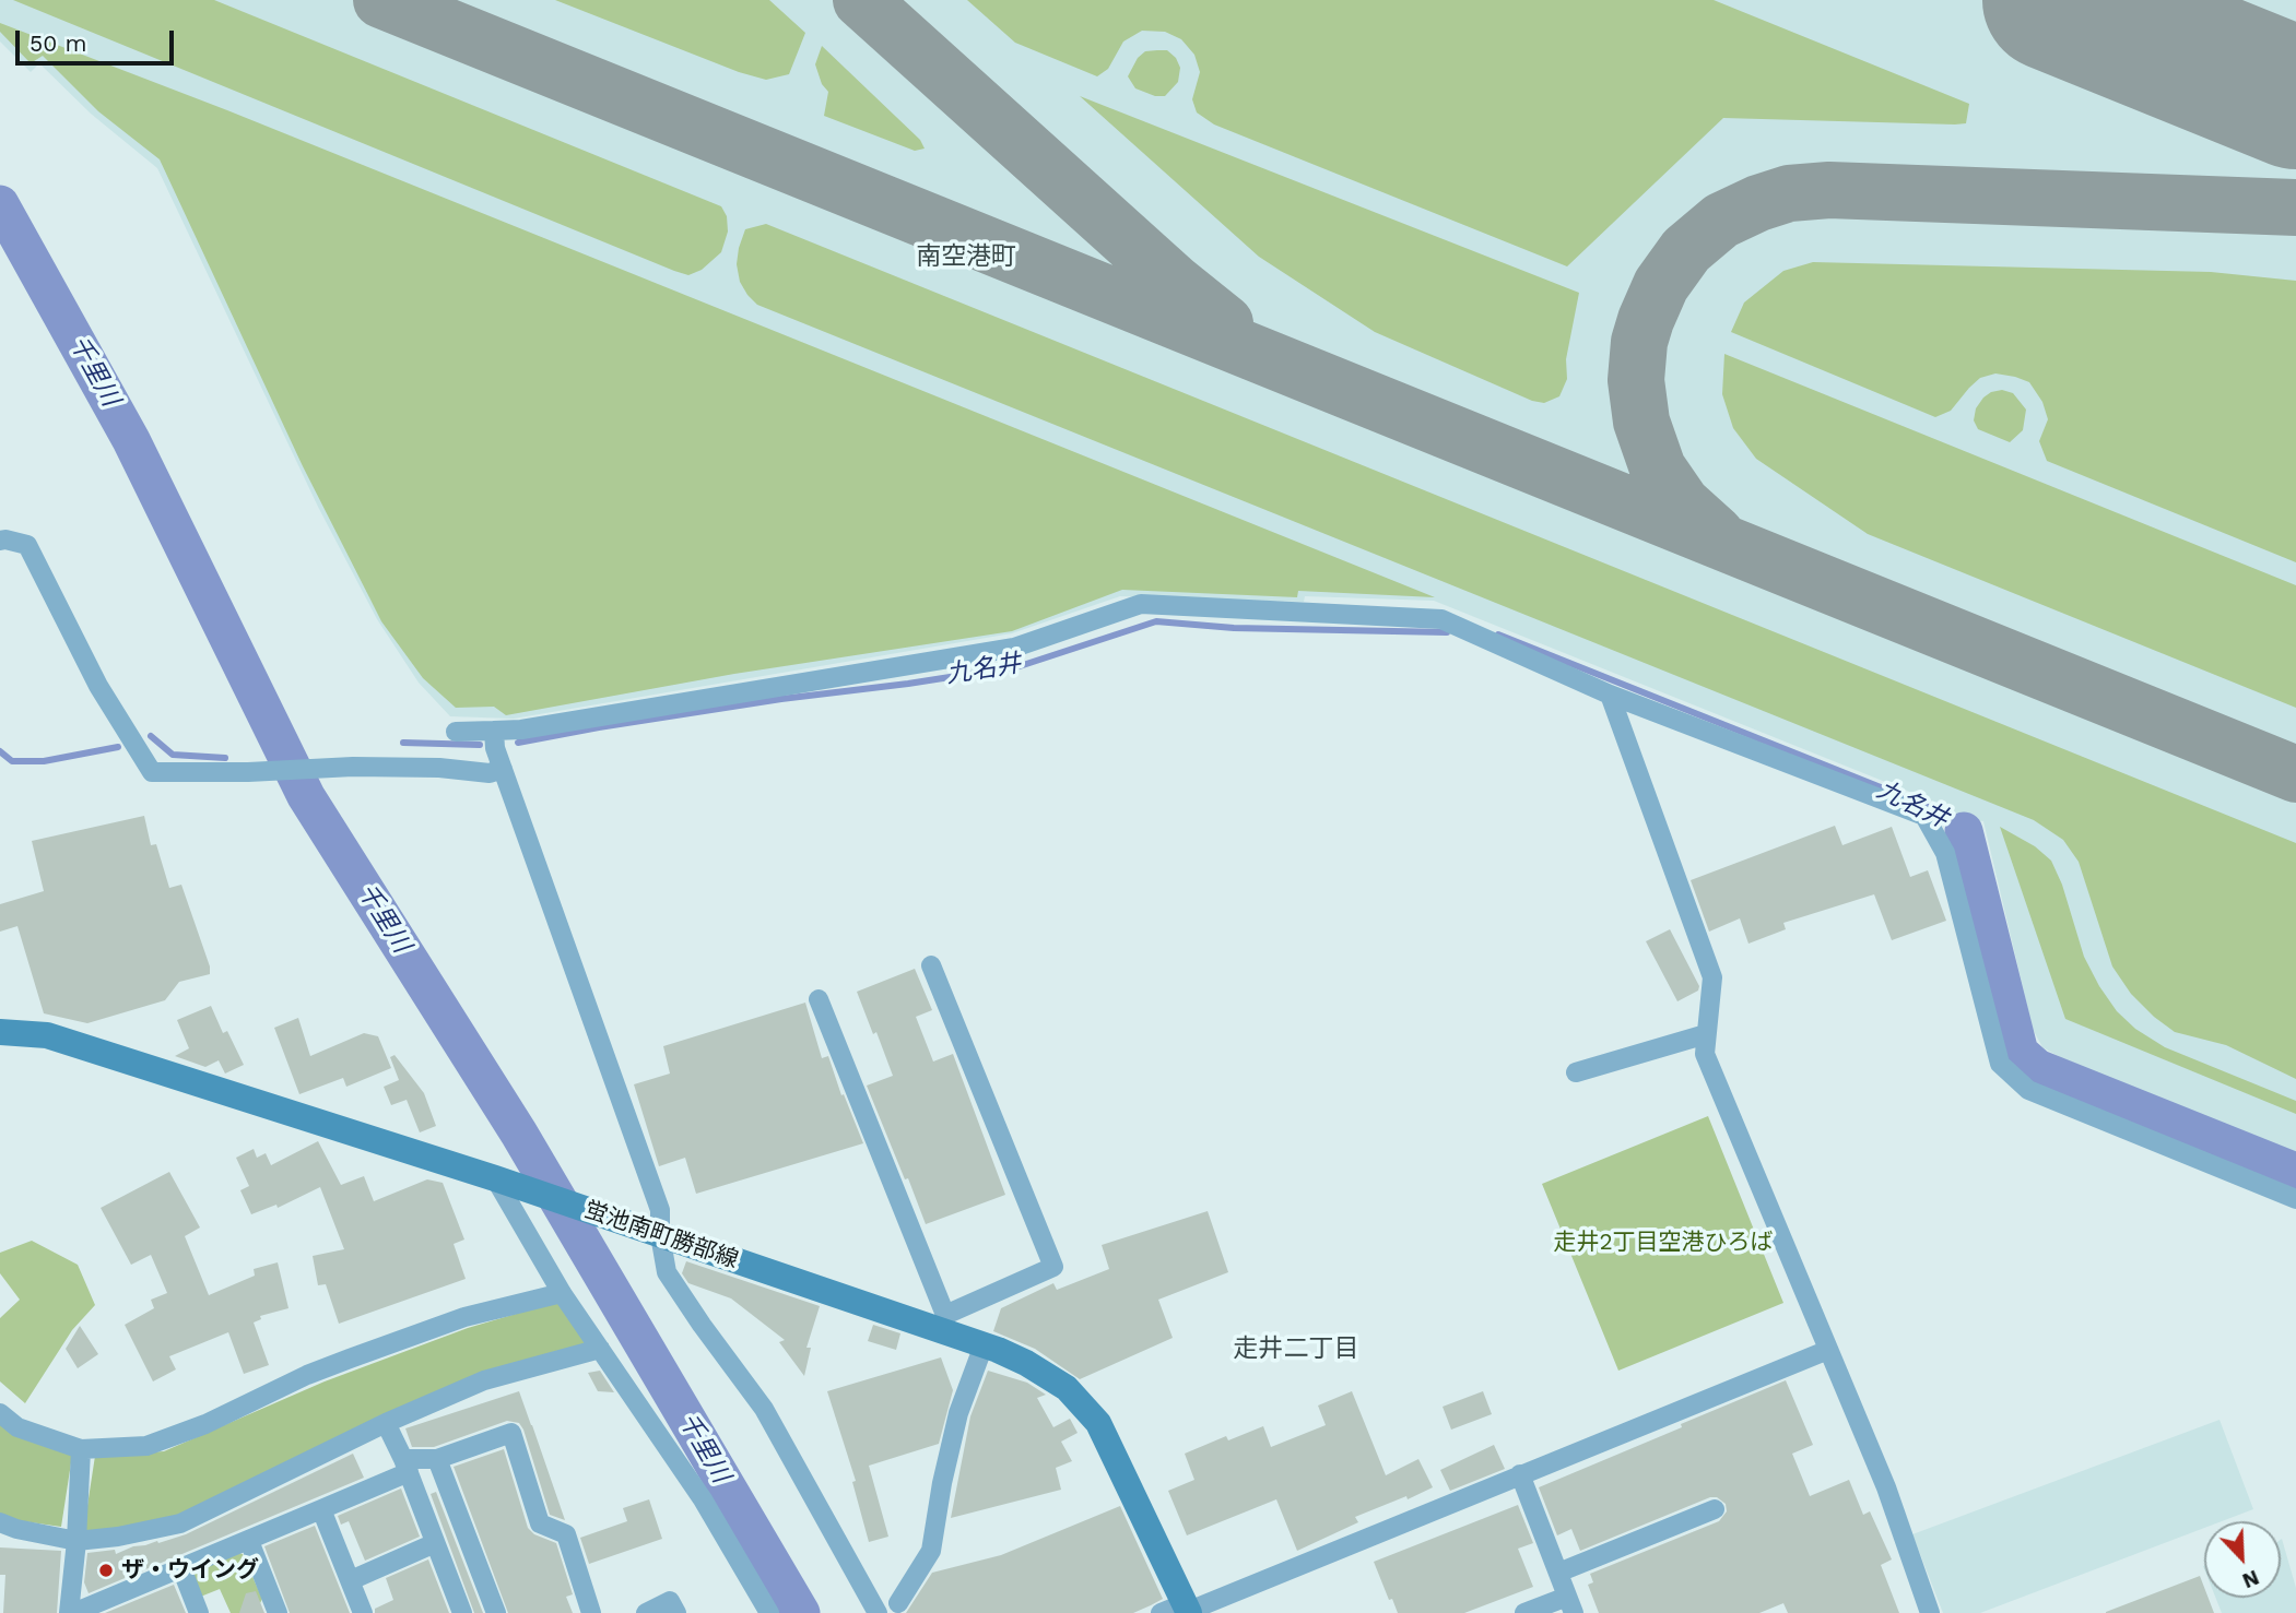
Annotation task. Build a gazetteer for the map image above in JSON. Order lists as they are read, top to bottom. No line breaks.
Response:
{"streets":{"street":["蛍池南町勝部線"]},"districts":["南空港町","走井二丁目"],"water":["千里川","九名井"],"parks":["走井2丁目空港ひろば"],"places":["ザ・ウイング"],"scale_bar":"50 m","north":"bottom right"}
